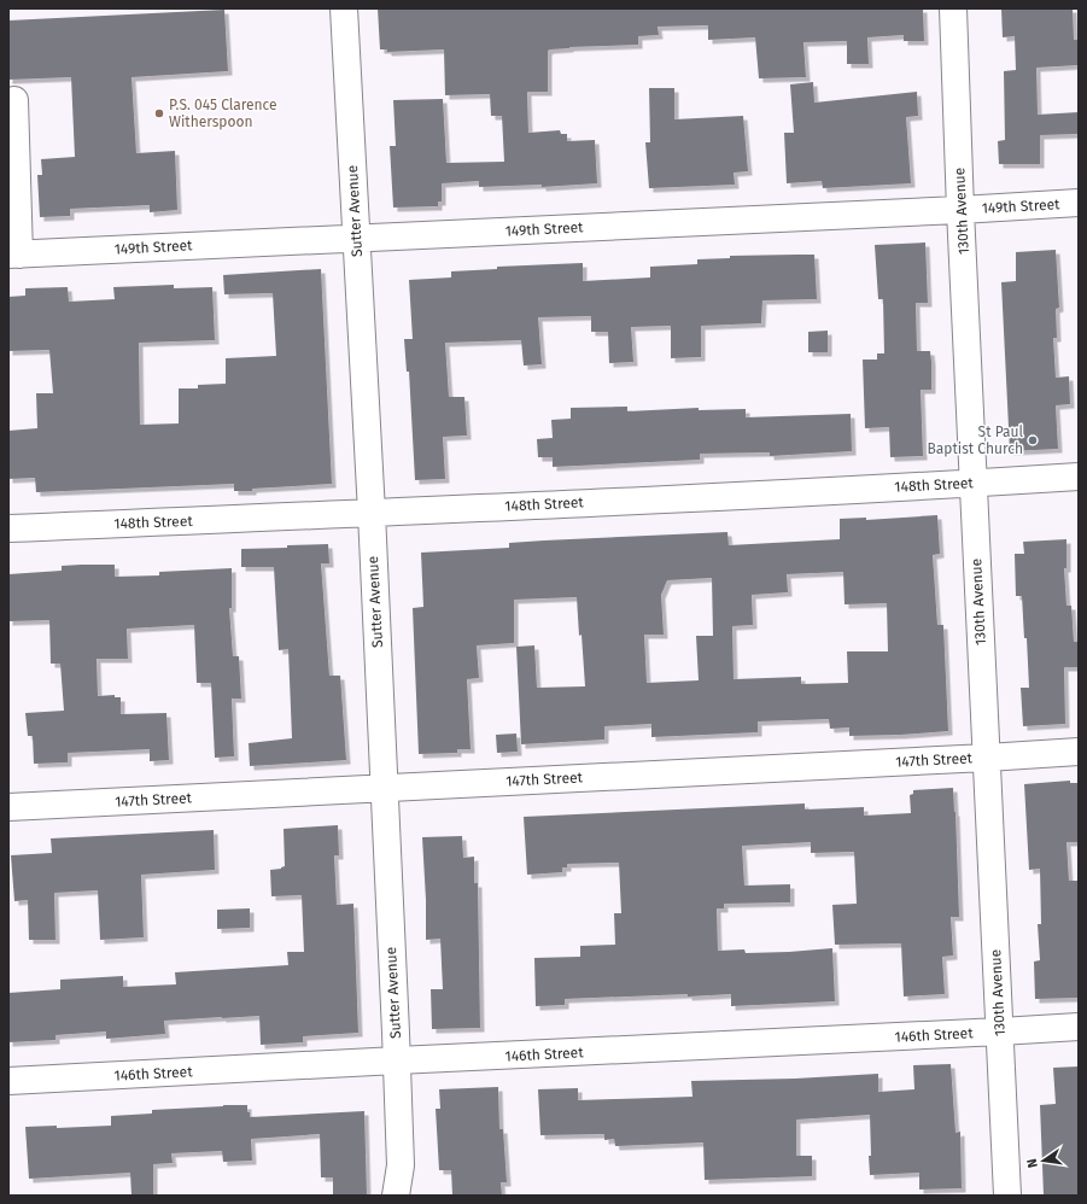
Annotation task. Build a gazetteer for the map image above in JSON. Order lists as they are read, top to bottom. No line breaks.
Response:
{"streets":{"street":["149th Street","Sutter Avenue","130th Avenue","148th Street","147th Street","146th Street"]},"crossings":[["149th Street","Sutter Avenue"],["149th Street","130th Avenue"],["Sutter Avenue","148th Street"],["Sutter Avenue","147th Street"],["Sutter Avenue","146th Street"],["130th Avenue","148th Street"],["130th Avenue","147th Street"],["130th Avenue","146th Street"]],"places":["P.S. 045 Clarence Witherspoon","St Paul Baptist Church"],"north":"left"}
